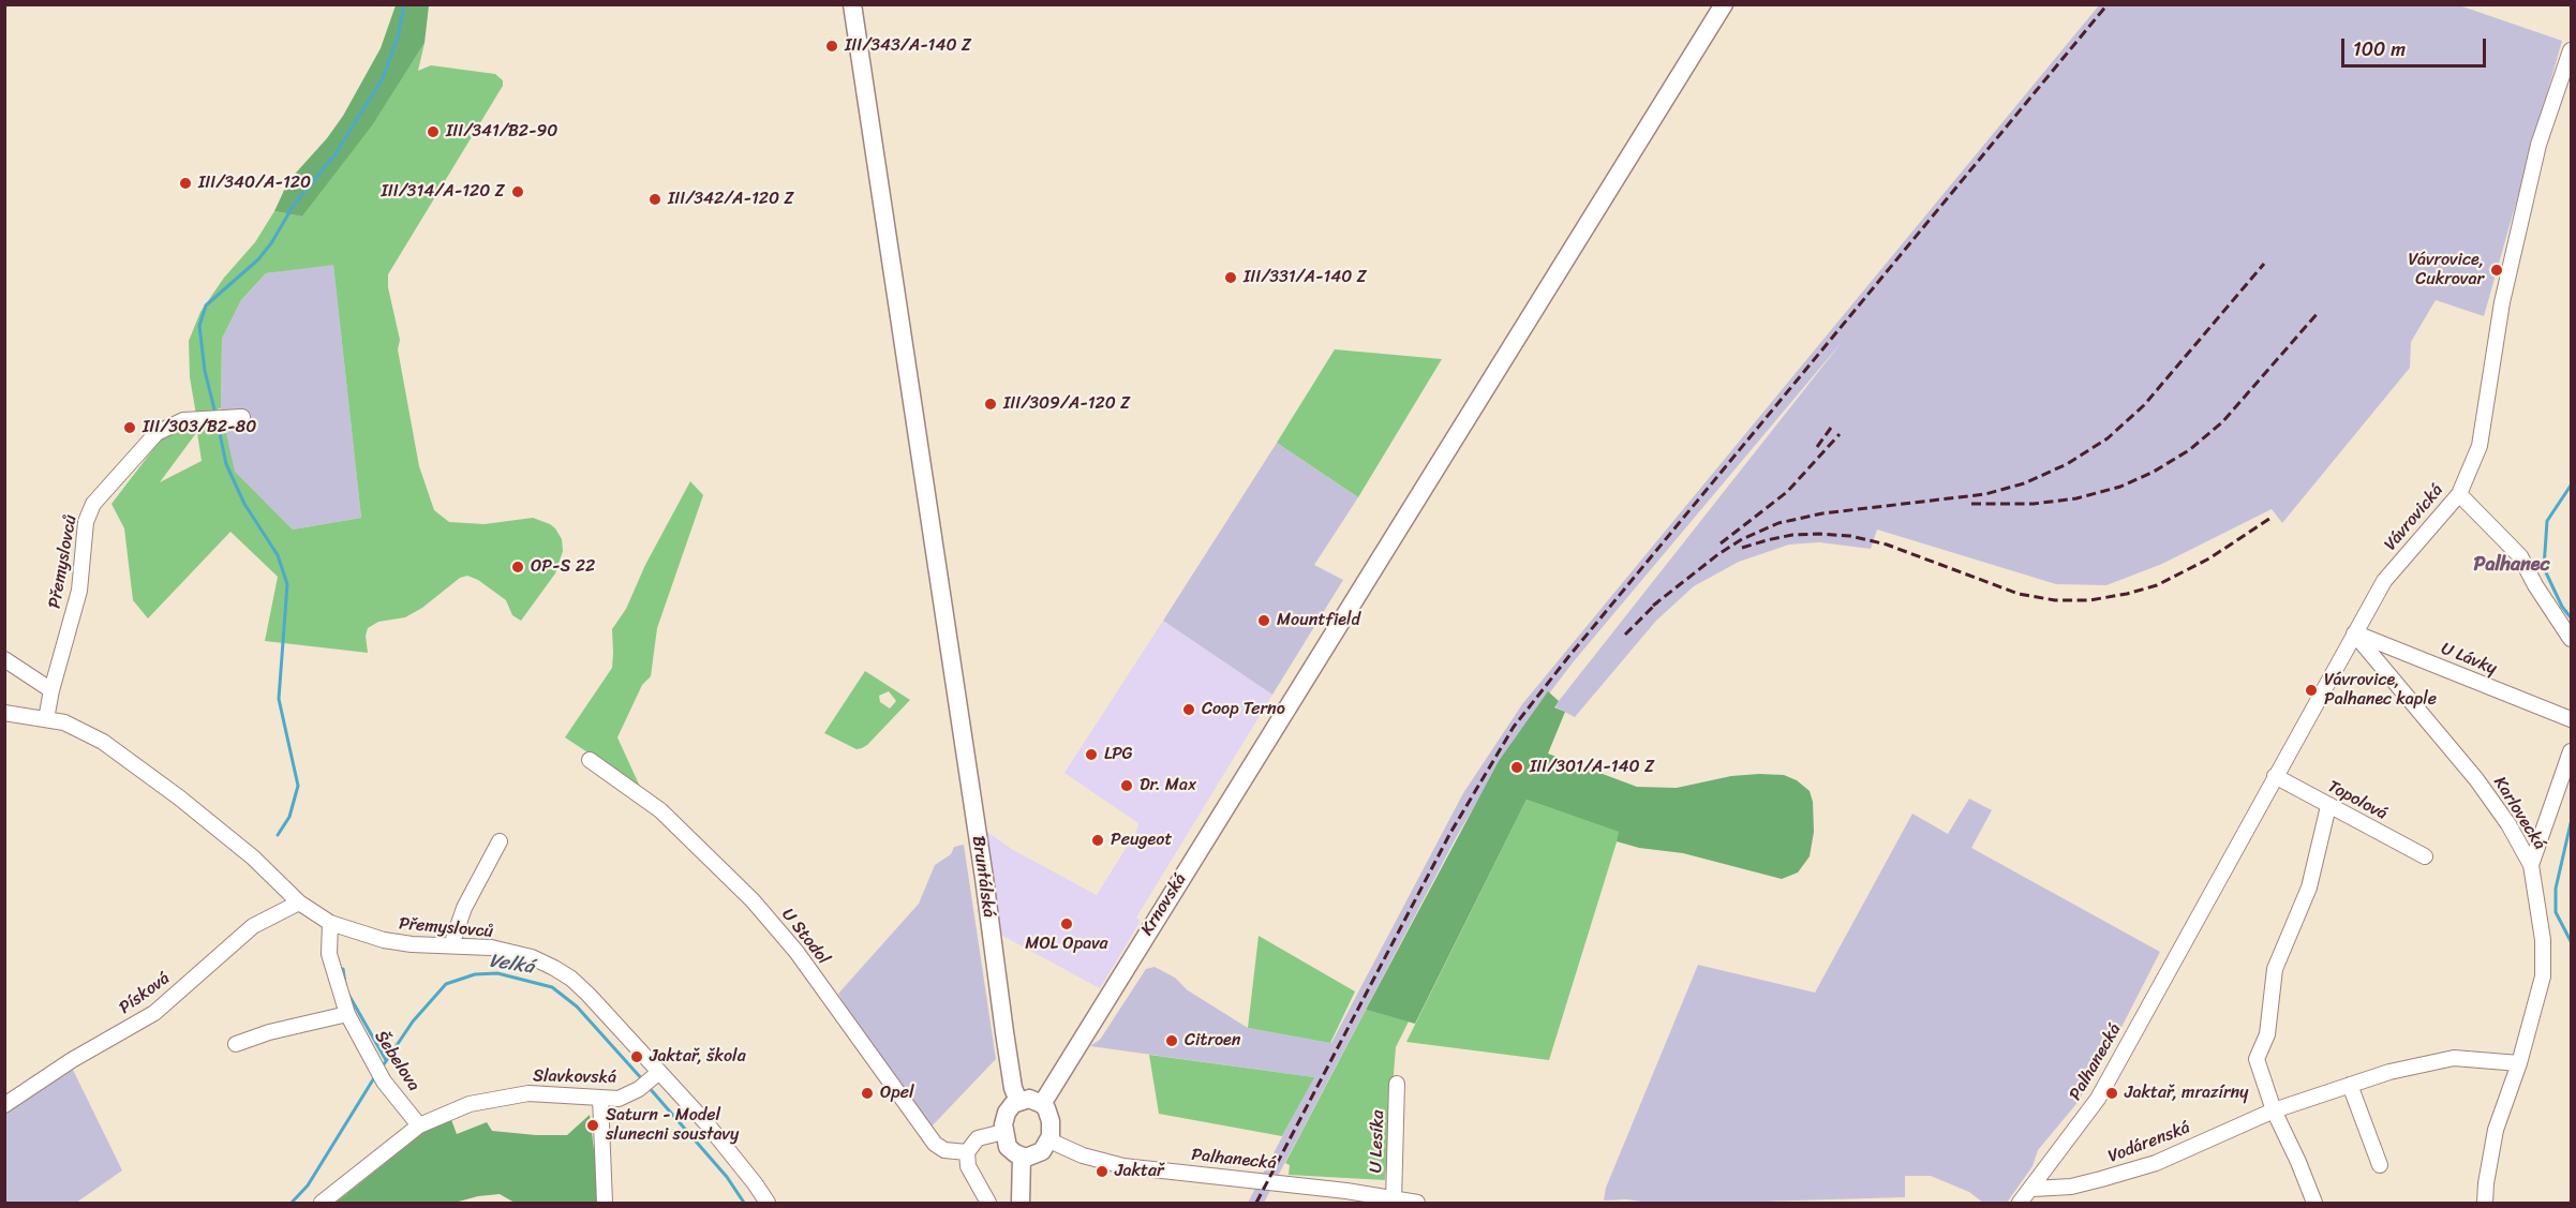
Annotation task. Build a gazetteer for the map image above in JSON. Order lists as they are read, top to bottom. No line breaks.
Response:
{"streets":{"main road":["Bruntálská","Krnovská"],"street":["Vávrovická","Přemyslovců","U Lávky","Topolová","Karlovecká","U Stodol","Písková","Šebelova","Palhanecká","Slavkovská","U Lesíka","Vodárenská"]},"crossings":[["Vávrovická","U Lávky"],["Vávrovická","Topolová"],["Vávrovická","Karlovecká"],["Vávrovická","Palhanecká"],["Přemyslovců","Písková"],["Přemyslovců","Šebelova"],["Přemyslovců","Slavkovská"],["U Lávky","Karlovecká"],["Karlovecká","Vodárenská"],["Bruntálská","Krnovská"],["Bruntálská","Palhanecká"],["Krnovská","Palhanecká"],["Šebelova","Slavkovská"],["Palhanecká","U Lesíka"],["Palhanecká","Vodárenská"]],"districts":["Palhanec"],"water":["Velká"],"places":["III/343/A-140 Z","III/341/B2-90","III/340/A-120","III/314/A-120 Z","III/342/A-120 Z","Vávrovice, Cukrovar","III/331/A-140 Z","III/309/A-120 Z","III/303/B2-80","OP-S 22","Mountfield","Vávrovice, Palhanec kaple","Coop Terno","LPG","III/301/A-140 Z","Dr. Max","Peugeot","MOL Opava","Citroen","Jaktař, škola","Opel","Jaktař, mrazírny","Saturn - Model slunecni soustavy","Jaktař"],"scale_bar":"100 m"}
